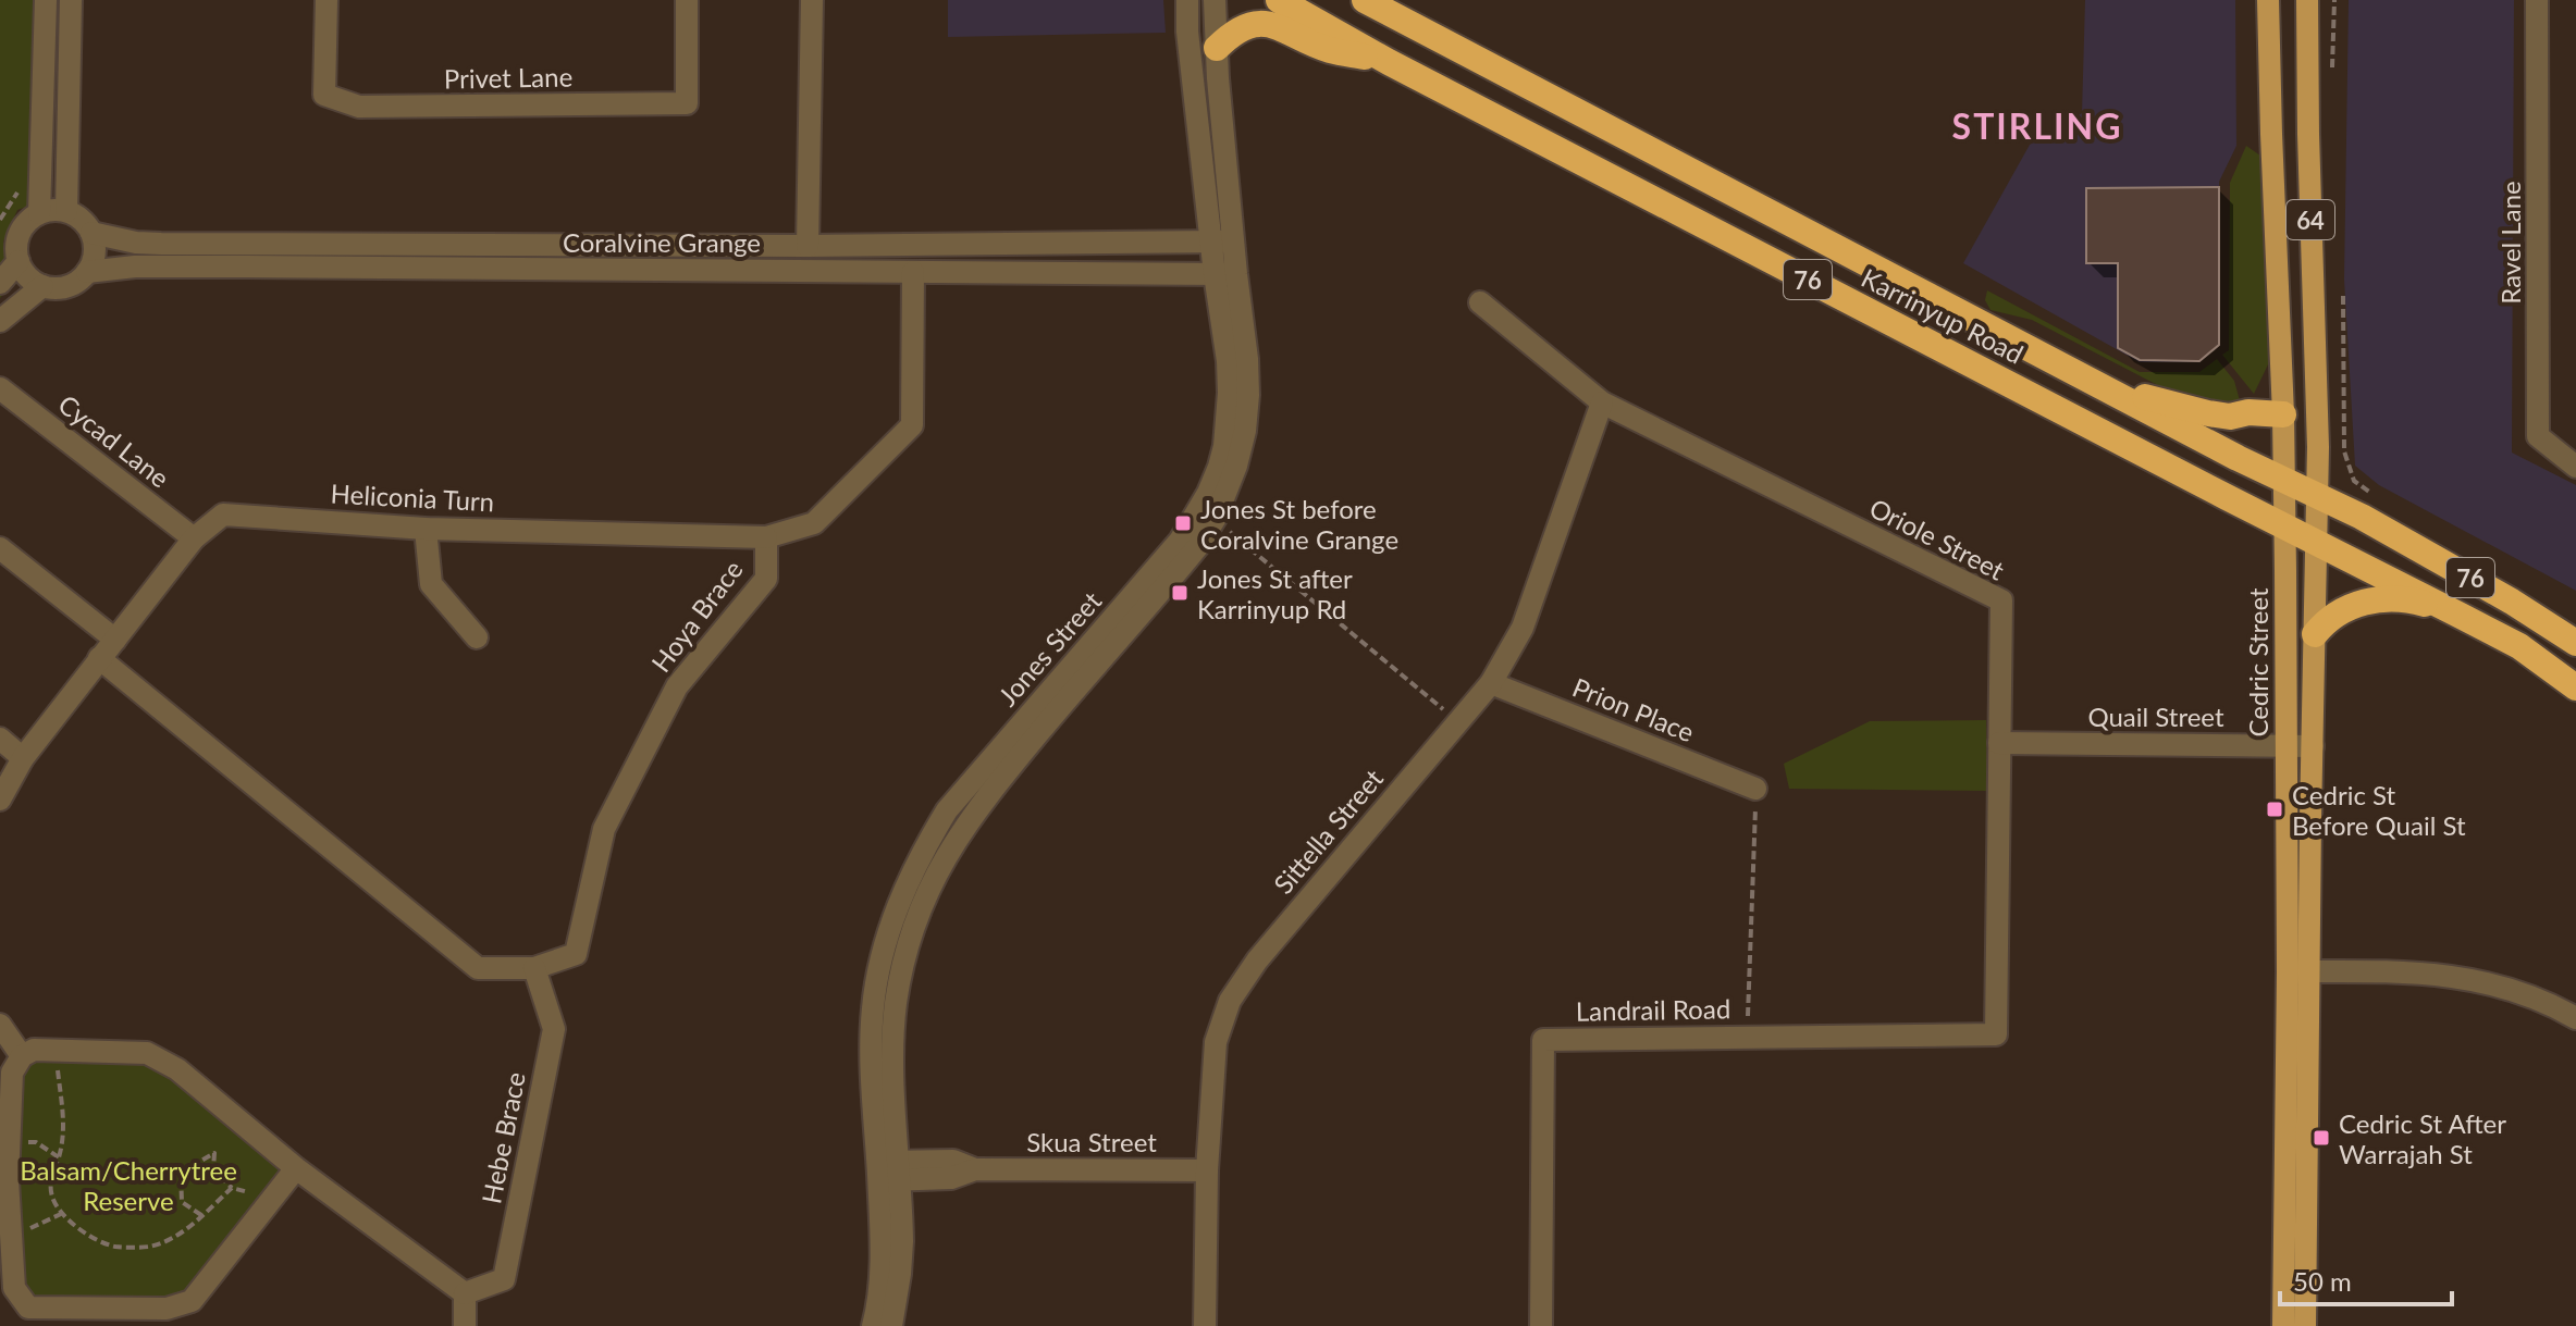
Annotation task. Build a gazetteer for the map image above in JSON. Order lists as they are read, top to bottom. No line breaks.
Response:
{"streets":{"highway":["76","Karrinyup Road"],"main road":["64","Cedric Street"],"street":["Privet Lane","Coralvine Grange","Ravel Lane","Cycad Lane","Heliconia Turn","Oriole Street","Hoya Brace","Jones Street","Prion Place","Quail Street","Sittella Street","Landrail Road","Hebe Brace","Skua Street"]},"crossings":[["Coralvine Grange","Hoya Brace"],["Coralvine Grange","Jones Street"],["Karrinyup Road","Cedric Street"],["Cycad Lane","Heliconia Turn"],["Heliconia Turn","Hoya Brace"],["Oriole Street","Quail Street"],["Oriole Street","Sittella Street"],["Oriole Street","Landrail Road"],["Hoya Brace","Hebe Brace"],["Jones Street","Skua Street"],["Cedric Street","Quail Street"],["Prion Place","Sittella Street"],["Sittella Street","Skua Street"]],"districts":["STIRLING"],"parks":["Balsam/Cherrytree Reserve"],"places":{"transit":["Jones St before Coralvine Grange","Jones St after Karrinyup Rd","Cedric St Before Quail St","Cedric St After Warrajah St"]},"scale_bar":"50 m"}
